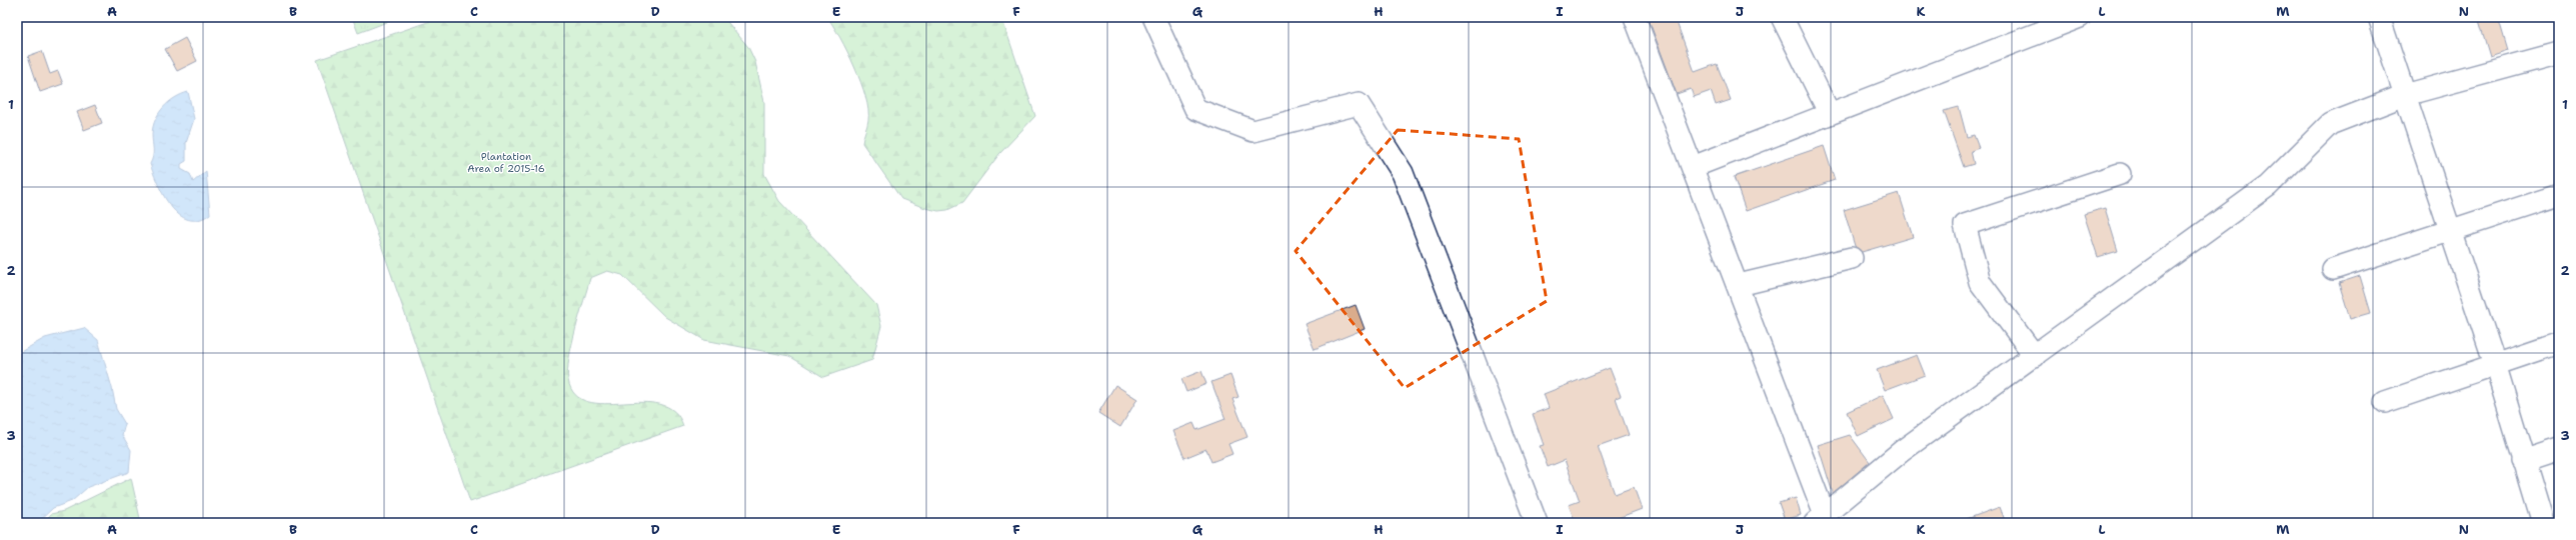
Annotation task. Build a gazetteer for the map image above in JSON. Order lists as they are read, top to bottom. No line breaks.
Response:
{"parks":["Plantation Area of 2015-16"],"grid":{"columns":["A","B","C","D","E","F","G","H","I","J","K","L","M","N"],"rows":["1","2","3"]}}
